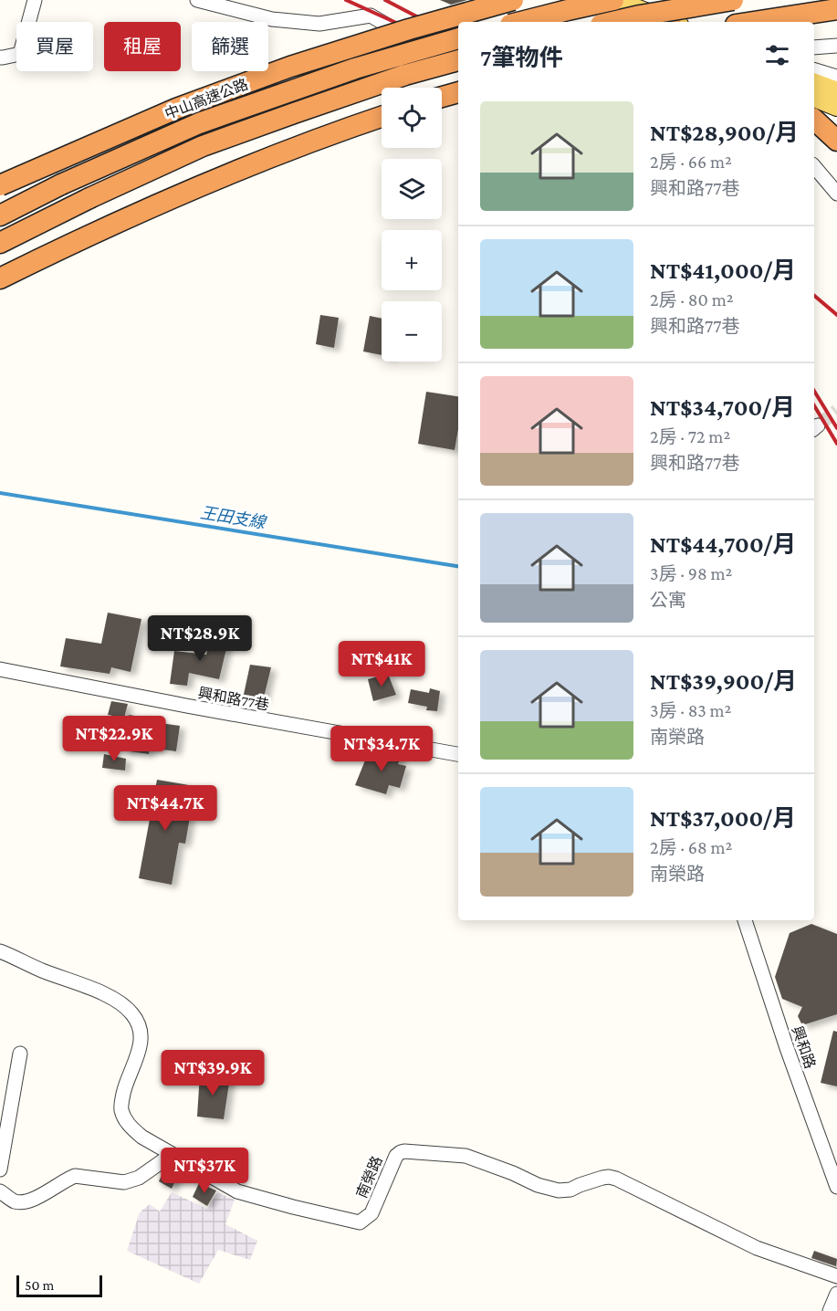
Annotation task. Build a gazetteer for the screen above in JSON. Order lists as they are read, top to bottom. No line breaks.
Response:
{"streets":{"highway":["中山高速公路"],"street":["興和路77巷","興和路","南榮路"]},"water":["王田支線"],"scale_bar":"50 m","page":{"chip":["買屋","租屋","篩選"],"heading":"7筆物件","map_buttons":["+","−"],"list":[{"name":"NT$28,900/月","note":"2房 · 66 m² · 興和路77巷"},{"name":"NT$41,000/月","note":"2房 · 80 m² · 興和路77巷"},{"name":"NT$34,700/月","note":"2房 · 72 m² · 興和路77巷"},{"name":"NT$44,700/月","note":"3房 · 98 m² · 公寓"},{"name":"NT$39,900/月","note":"3房 · 83 m² · 南榮路"},{"name":"NT$37,000/月","note":"2房 · 68 m² · 南榮路"}],"price":["NT$28.9K","NT$41K","NT$22.9K","NT$34.7K","NT$44.7K","NT$39.9K","NT$37K"],"scale":"50 m"}}
